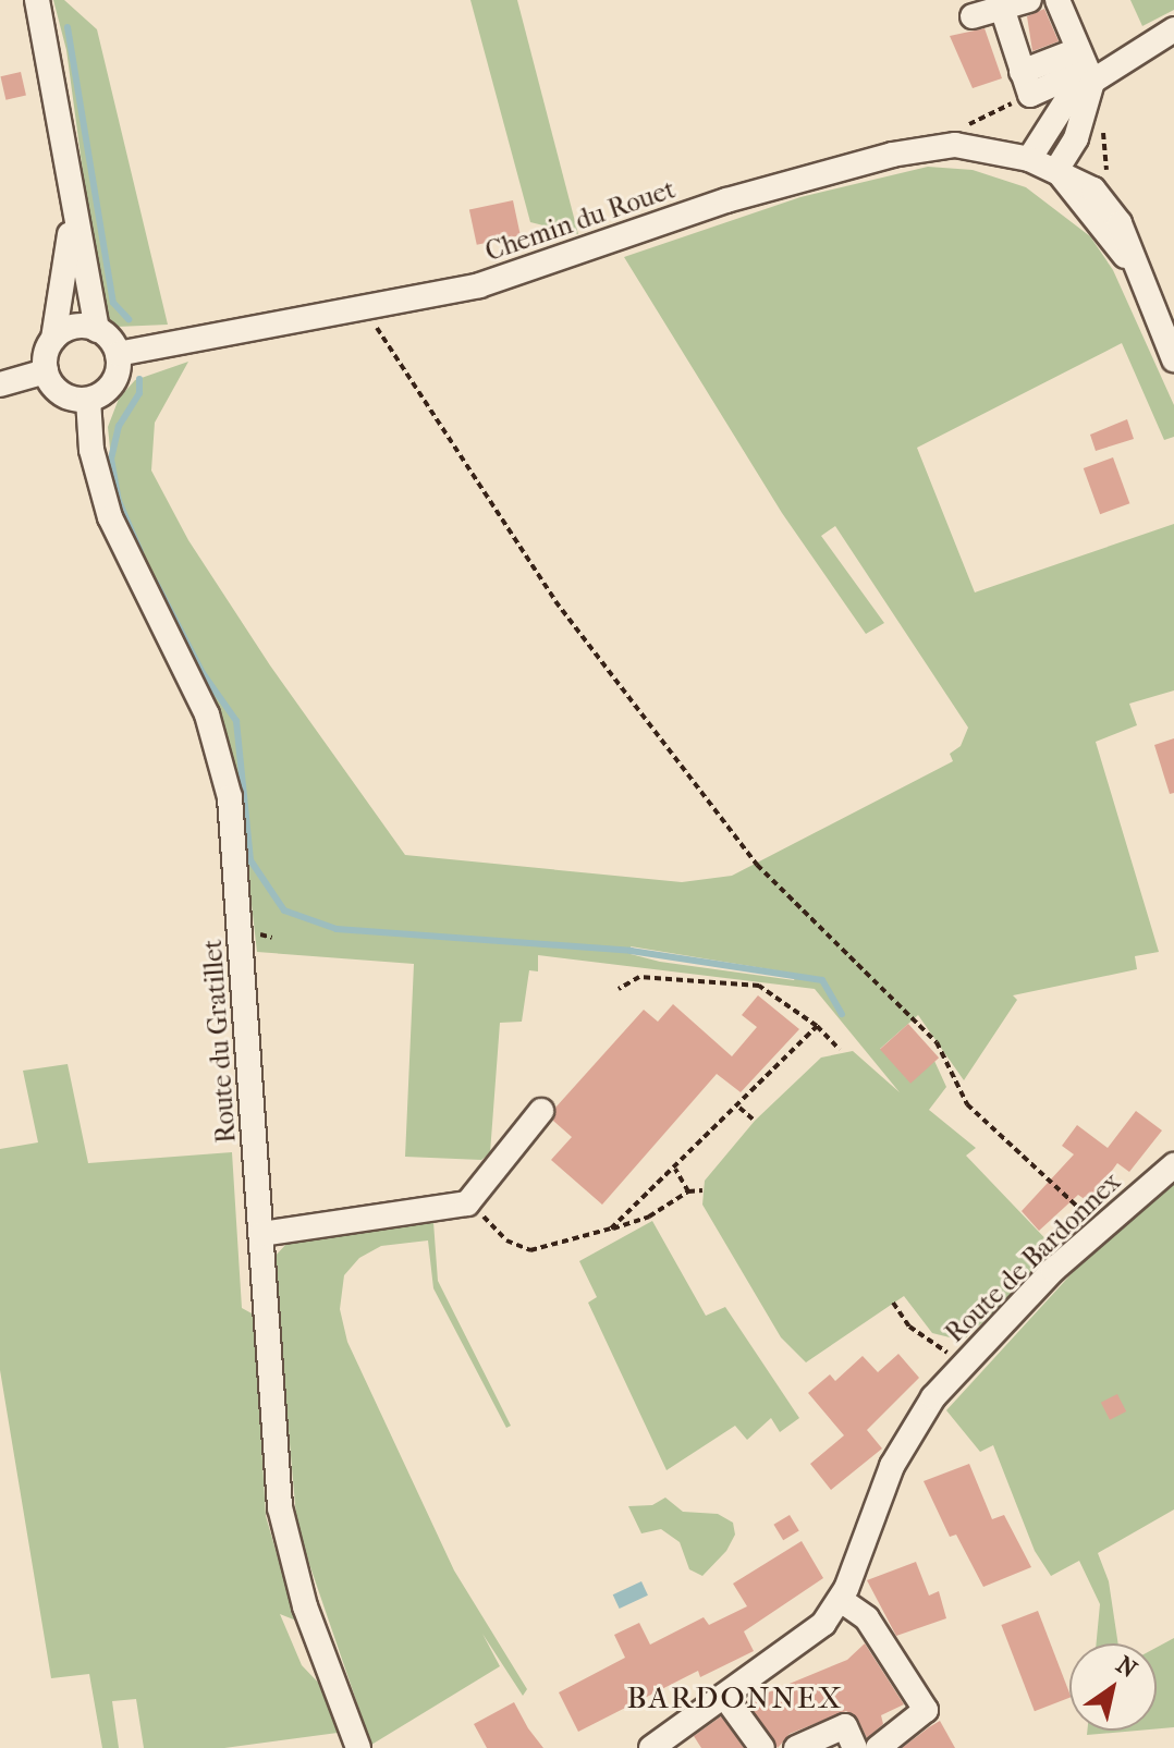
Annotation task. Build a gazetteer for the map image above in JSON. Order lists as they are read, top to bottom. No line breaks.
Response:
{"streets":{"street":["Chemin du Rouet","Route du Gratillet","Route de Bardonnex"]},"crossings":[["Chemin du Rouet","Route du Gratillet"]],"districts":["BARDONNEX"],"north":"top right"}
